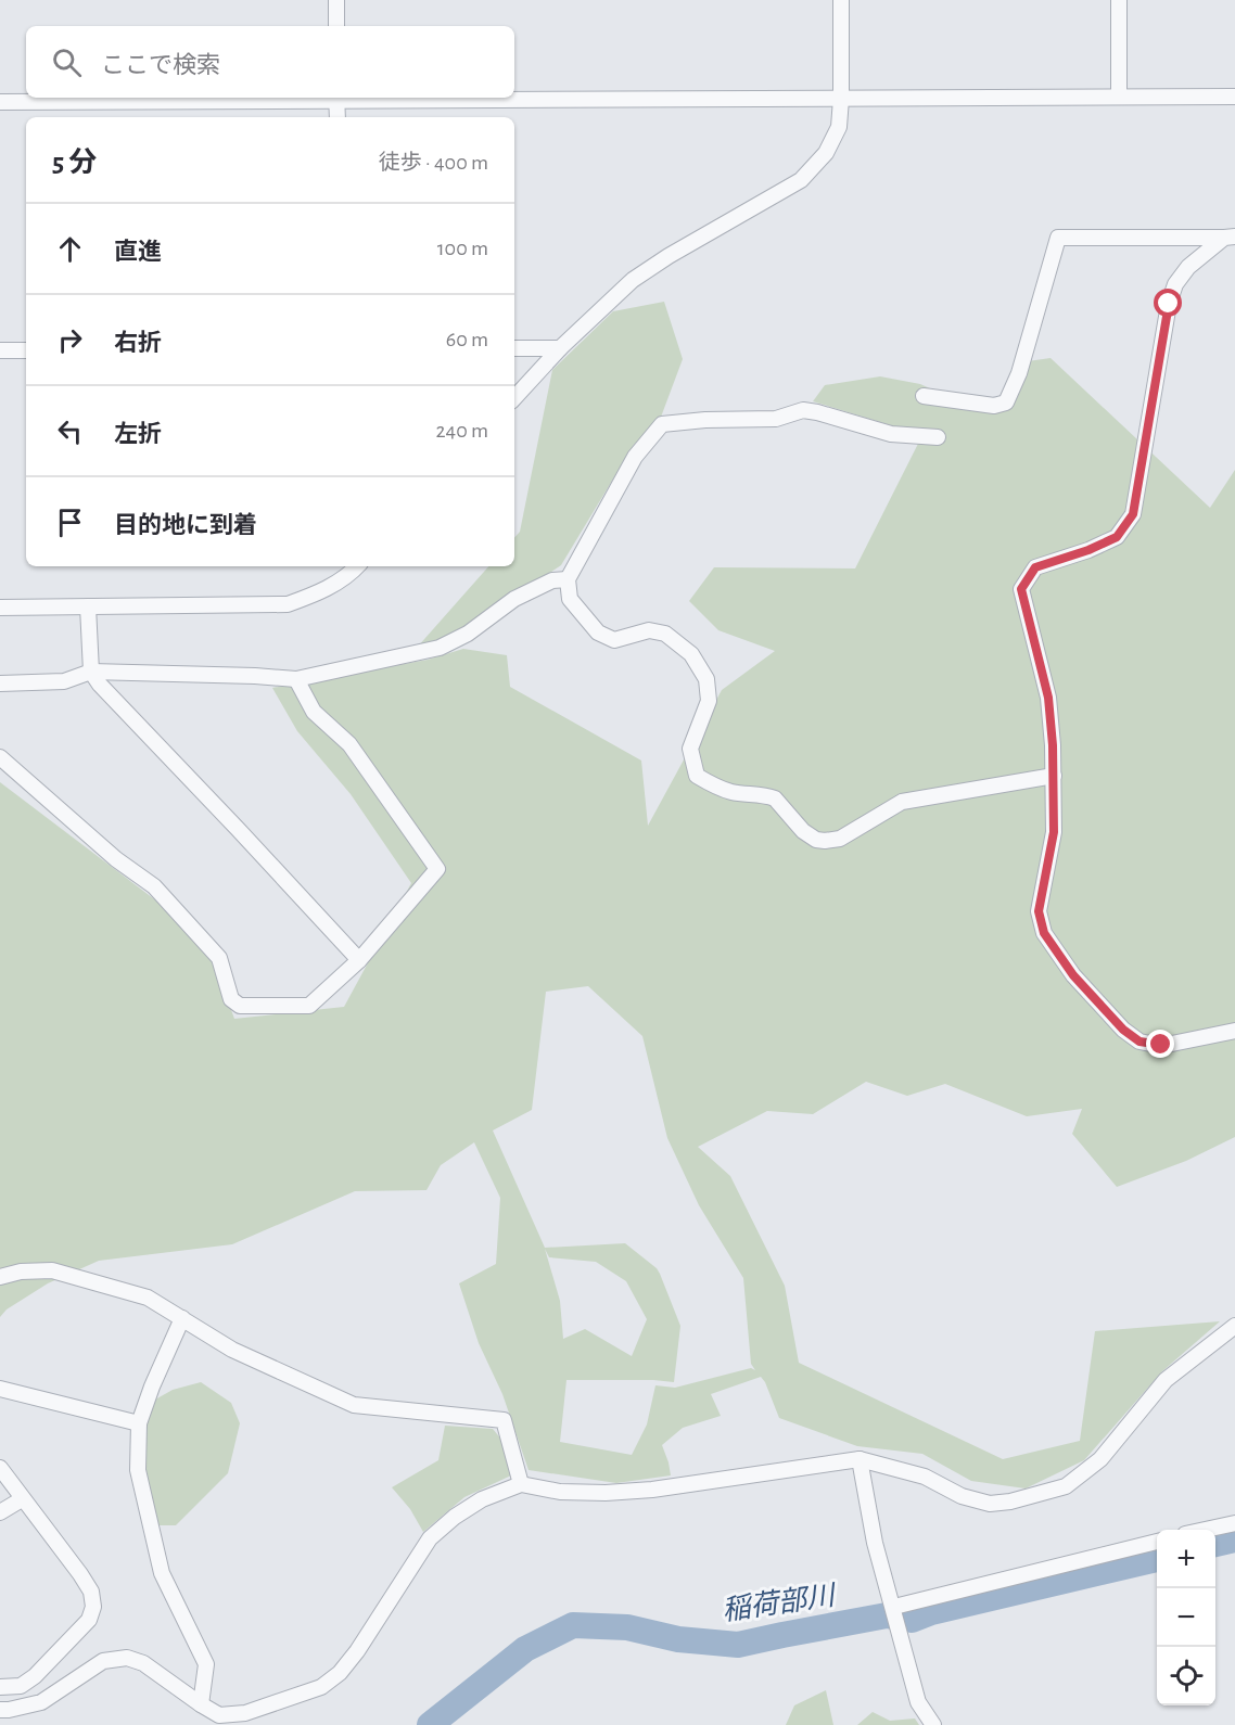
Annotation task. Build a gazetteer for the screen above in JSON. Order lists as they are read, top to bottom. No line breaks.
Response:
{"water":["稲荷部川"],"page":{"search":"ここで検索","heading":["5 分","徒歩 · 400 m"],"list":[["直進","100 m"],["右折","60 m"],["左折","240 m"],"目的地に到着"],"map_buttons":["+","−"]}}
